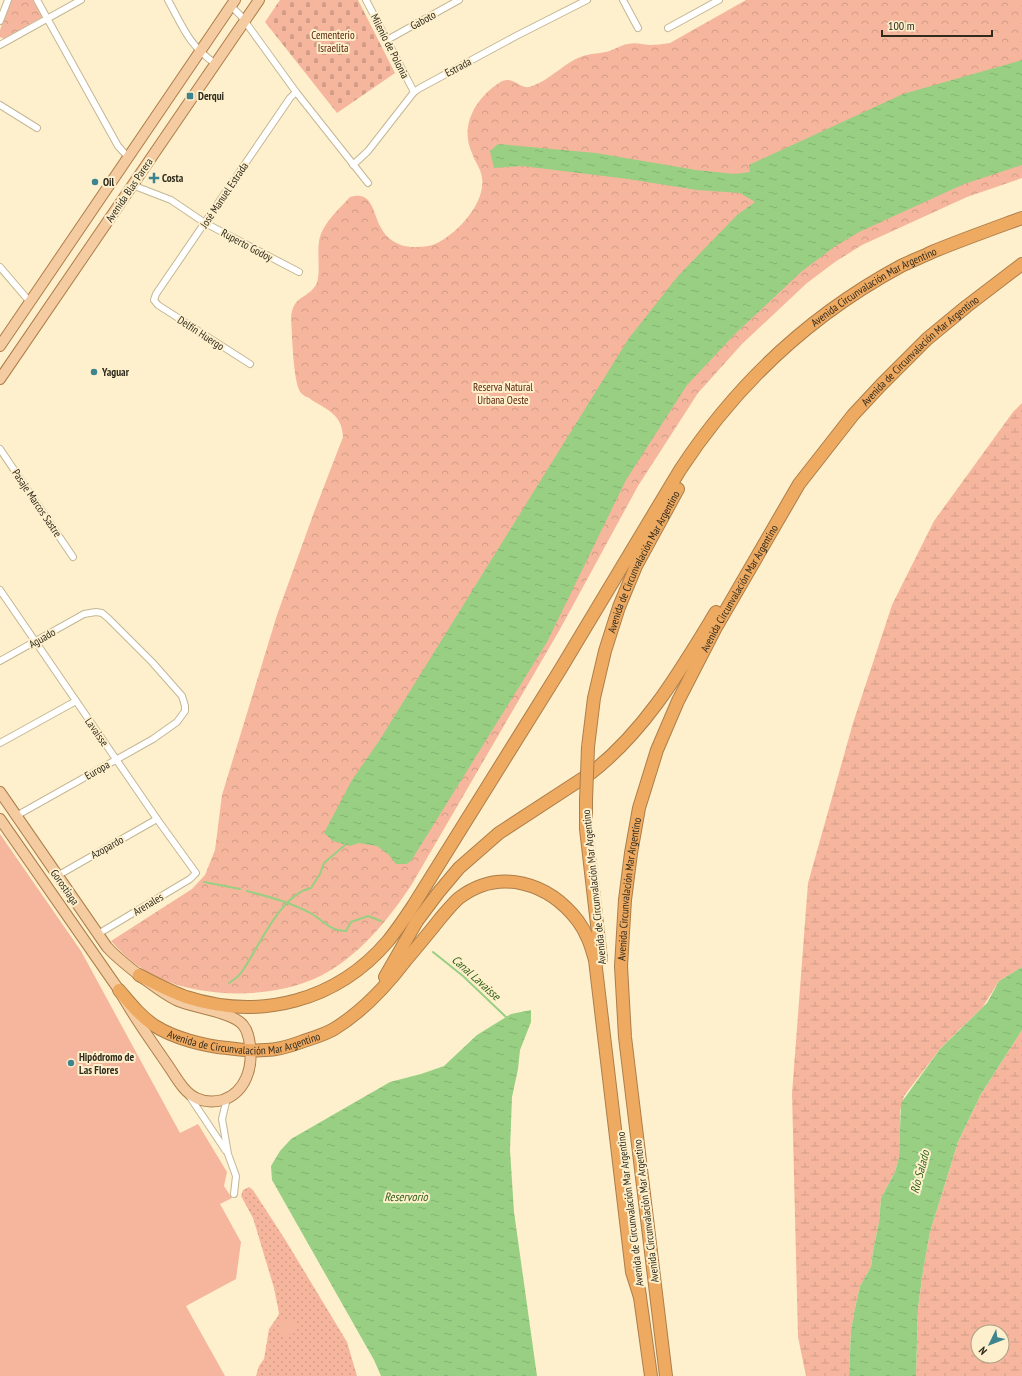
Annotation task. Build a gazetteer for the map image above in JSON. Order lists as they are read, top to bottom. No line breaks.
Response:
{"streets":{"highway":["Avenida Circunvalación Mar Argentino","Avenida de Circunvalación Mar Argentino"],"main road":["Avenida Blas Parera","Gorostiaga"],"street":["Gaboto","Milenio de Polonia","Estrada","José Manuel Estrada","Ruperto Godoy","Delfín Huergo","Pasaje Marcos Sastre","Aguado","Lavaisse","Europa","Azopardo","Arenales"]},"crossings":[["Gaboto","Milenio de Polonia"],["Milenio de Polonia","Estrada"],["Avenida Blas Parera","Ruperto Godoy"],["José Manuel Estrada","Ruperto Godoy"],["José Manuel Estrada","Delfín Huergo"],["Avenida Circunvalación Mar Argentino","Avenida de Circunvalación Mar Argentino"],["Avenida de Circunvalación Mar Argentino","Gorostiaga"],["Aguado","Lavaisse"],["Aguado","Europa"],["Lavaisse","Europa"],["Lavaisse","Azopardo"],["Lavaisse","Arenales"],["Europa","Gorostiaga"],["Azopardo","Gorostiaga"],["Gorostiaga","Arenales"]],"water":["Canal Lavaisse","Río Salado","Reservorio"],"parks":["Cementerio Israelita","Reserva Natural Urbana Oeste"],"places":{"transit":["Derqui"],"health":["Costa"],"other":["Oil","Yaguar","Hipódromo de Las Flores"]},"scale_bar":"100 m","north":"bottom left"}
